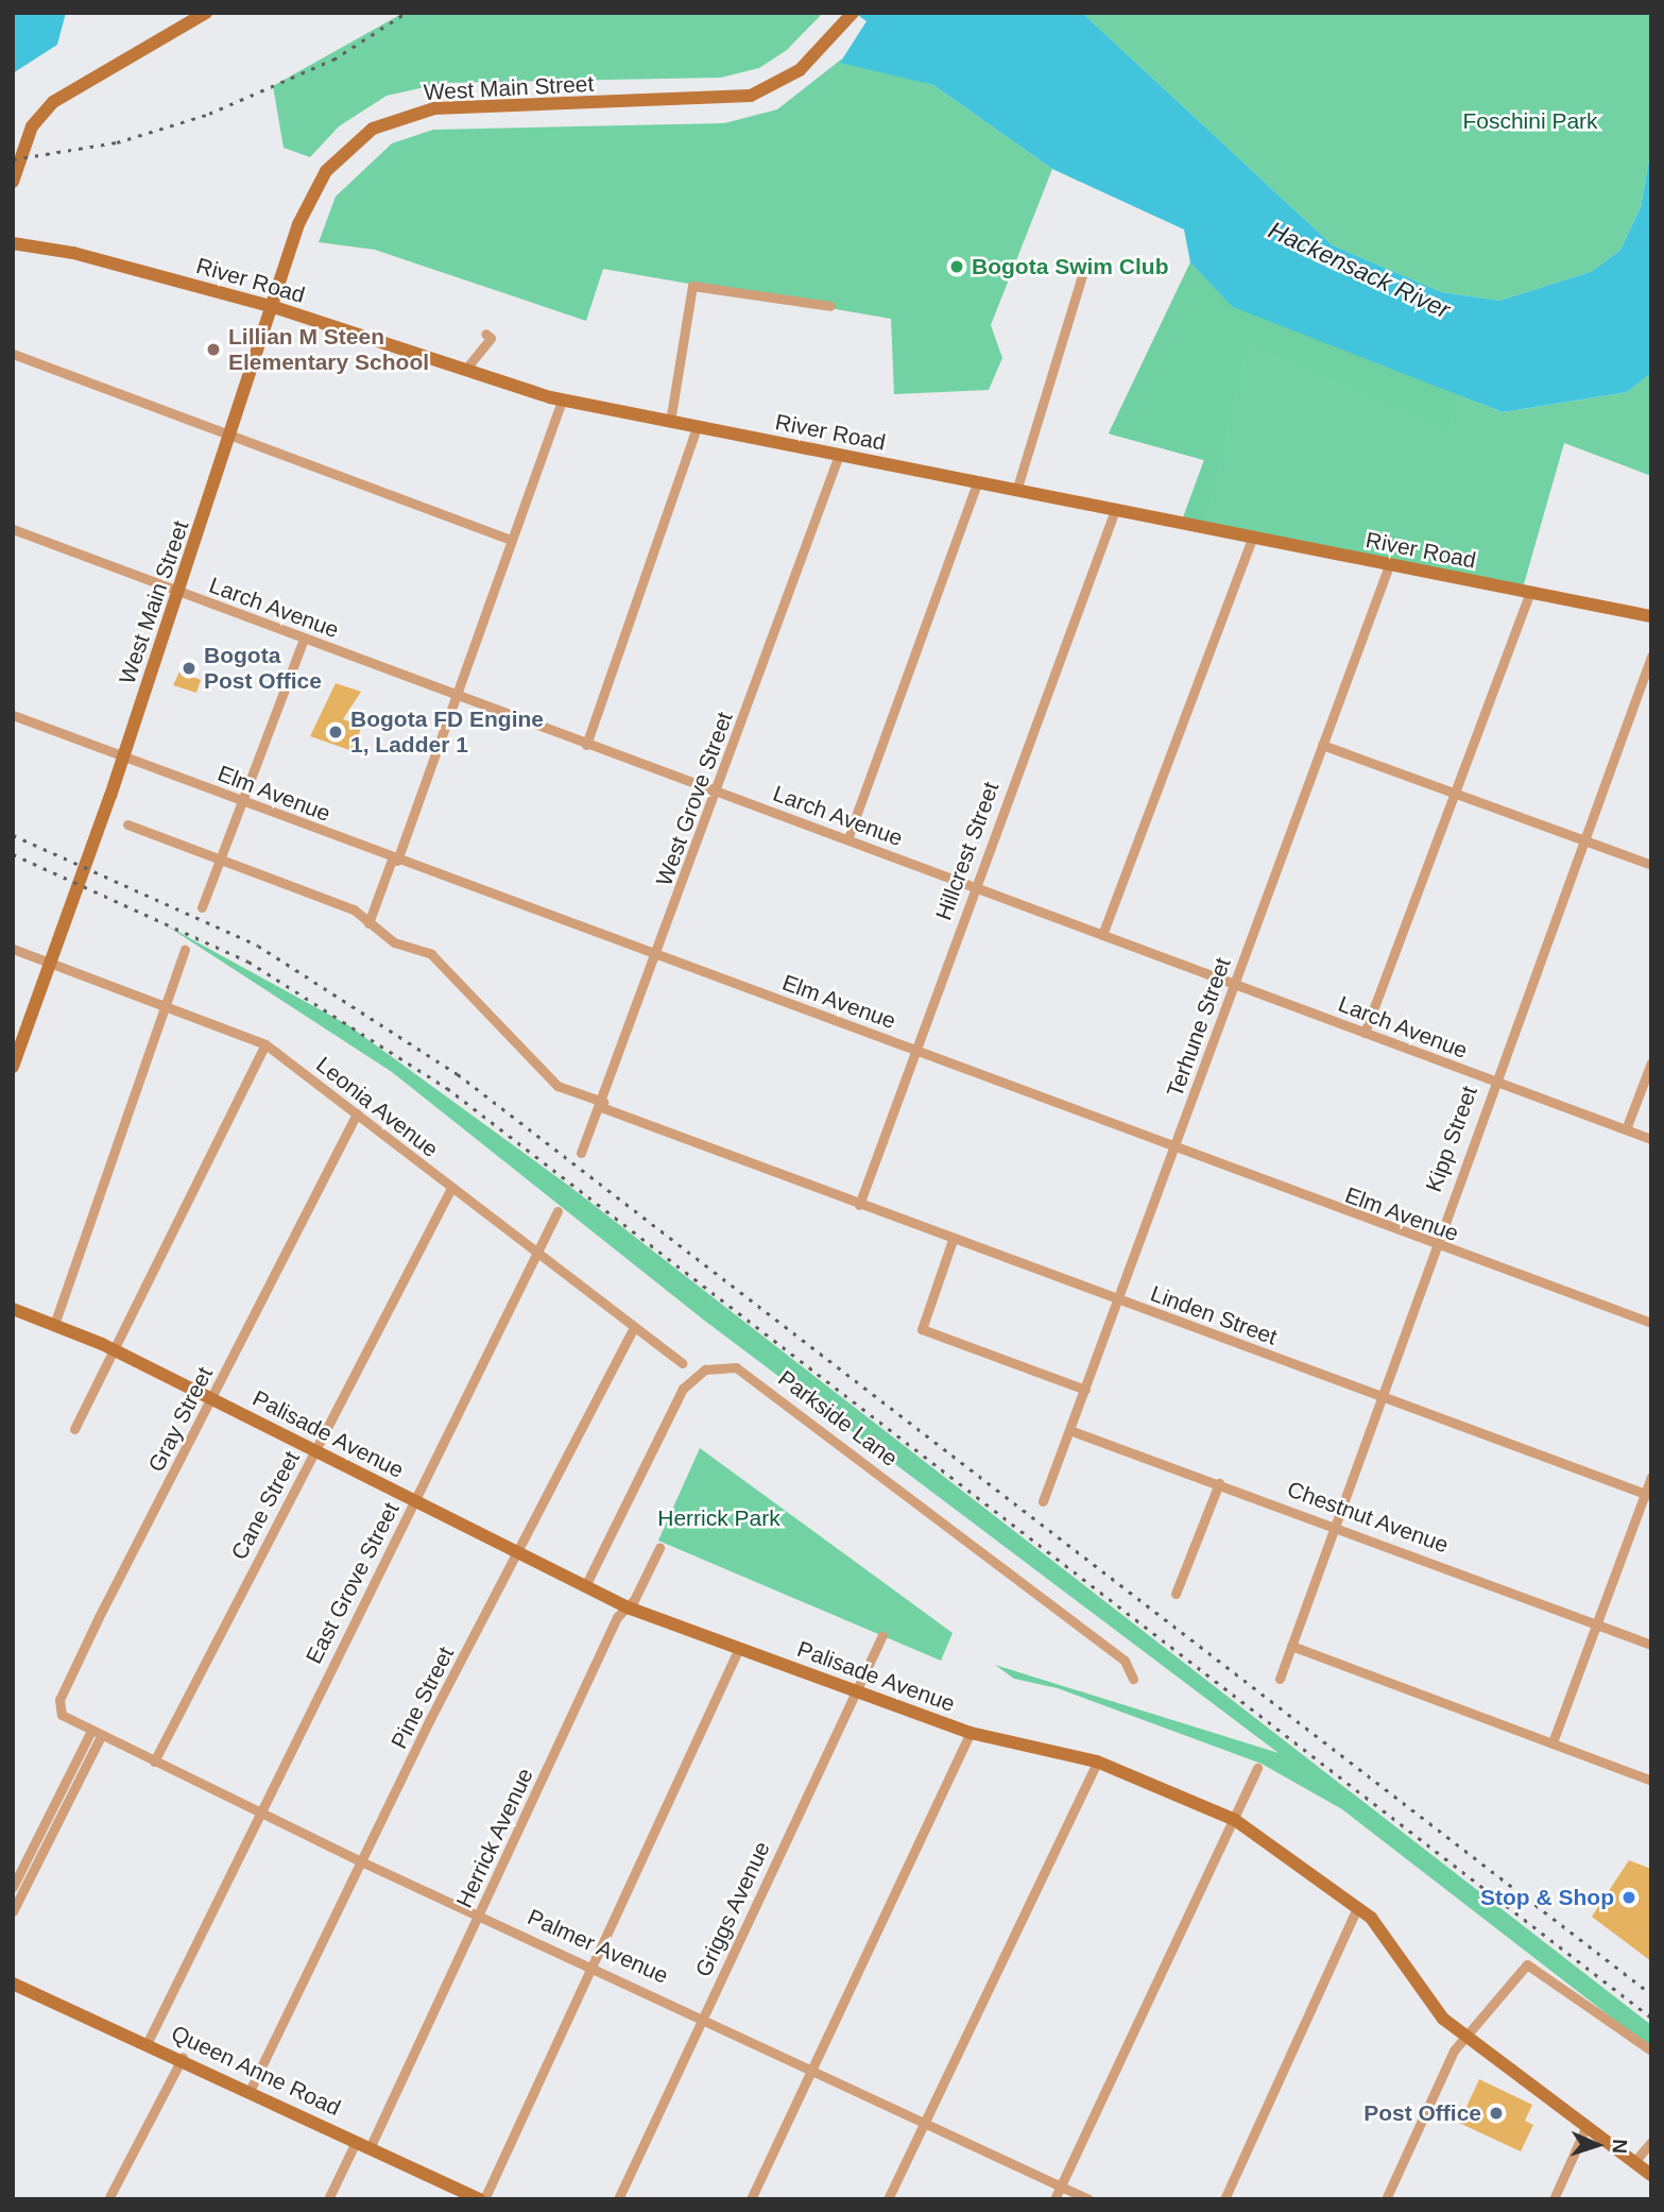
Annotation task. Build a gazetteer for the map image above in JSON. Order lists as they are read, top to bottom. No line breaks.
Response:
{"streets":{"main road":["West Main Street","River Road","Palisade Avenue","Queen Anne Road"],"street":["Larch Avenue","Elm Avenue","West Grove Street","Hillcrest Street","Terhune Street","Leonia Avenue","Kipp Street","Linden Street","Parkside Lane","Gray Street","Cane Street","Chestnut Avenue","East Grove Street","Pine Street","Herrick Avenue","Griggs Avenue","Palmer Avenue"]},"crossings":[["West Main Street","River Road"],["West Main Street","Larch Avenue"],["West Main Street","Elm Avenue"],["River Road","West Grove Street"],["River Road","Hillcrest Street"],["River Road","Terhune Street"],["Larch Avenue","West Grove Street"],["Larch Avenue","Hillcrest Street"],["Larch Avenue","Terhune Street"],["Larch Avenue","Kipp Street"],["Elm Avenue","West Grove Street"],["Elm Avenue","Hillcrest Street"],["Elm Avenue","Terhune Street"],["Elm Avenue","Kipp Street"],["West Grove Street","Linden Street"],["Hillcrest Street","Linden Street"],["Terhune Street","Linden Street"],["Terhune Street","Chestnut Avenue"],["Leonia Avenue","Gray Street"],["Leonia Avenue","Cane Street"],["Leonia Avenue","East Grove Street"],["Leonia Avenue","Pine Street"],["Kipp Street","Linden Street"],["Kipp Street","Chestnut Avenue"],["Parkside Lane","Palisade Avenue"],["Gray Street","Palisade Avenue"],["Gray Street","Palmer Avenue"],["Palisade Avenue","Cane Street"],["Palisade Avenue","East Grove Street"],["Palisade Avenue","Pine Street"],["Palisade Avenue","Herrick Avenue"],["Palisade Avenue","Griggs Avenue"],["Cane Street","Palmer Avenue"],["East Grove Street","Palmer Avenue"],["East Grove Street","Queen Anne Road"],["Pine Street","Palmer Avenue"],["Pine Street","Queen Anne Road"],["Herrick Avenue","Palmer Avenue"],["Herrick Avenue","Queen Anne Road"],["Griggs Avenue","Palmer Avenue"]],"water":["Hackensack River"],"parks":["Foschini Park","Herrick Park"],"places":["Bogota Swim Club","Lillian M Steen Elementary School","Bogota Post Office","Bogota FD Engine 1, Ladder 1","Stop & Shop","Post Office"],"north":"right"}
